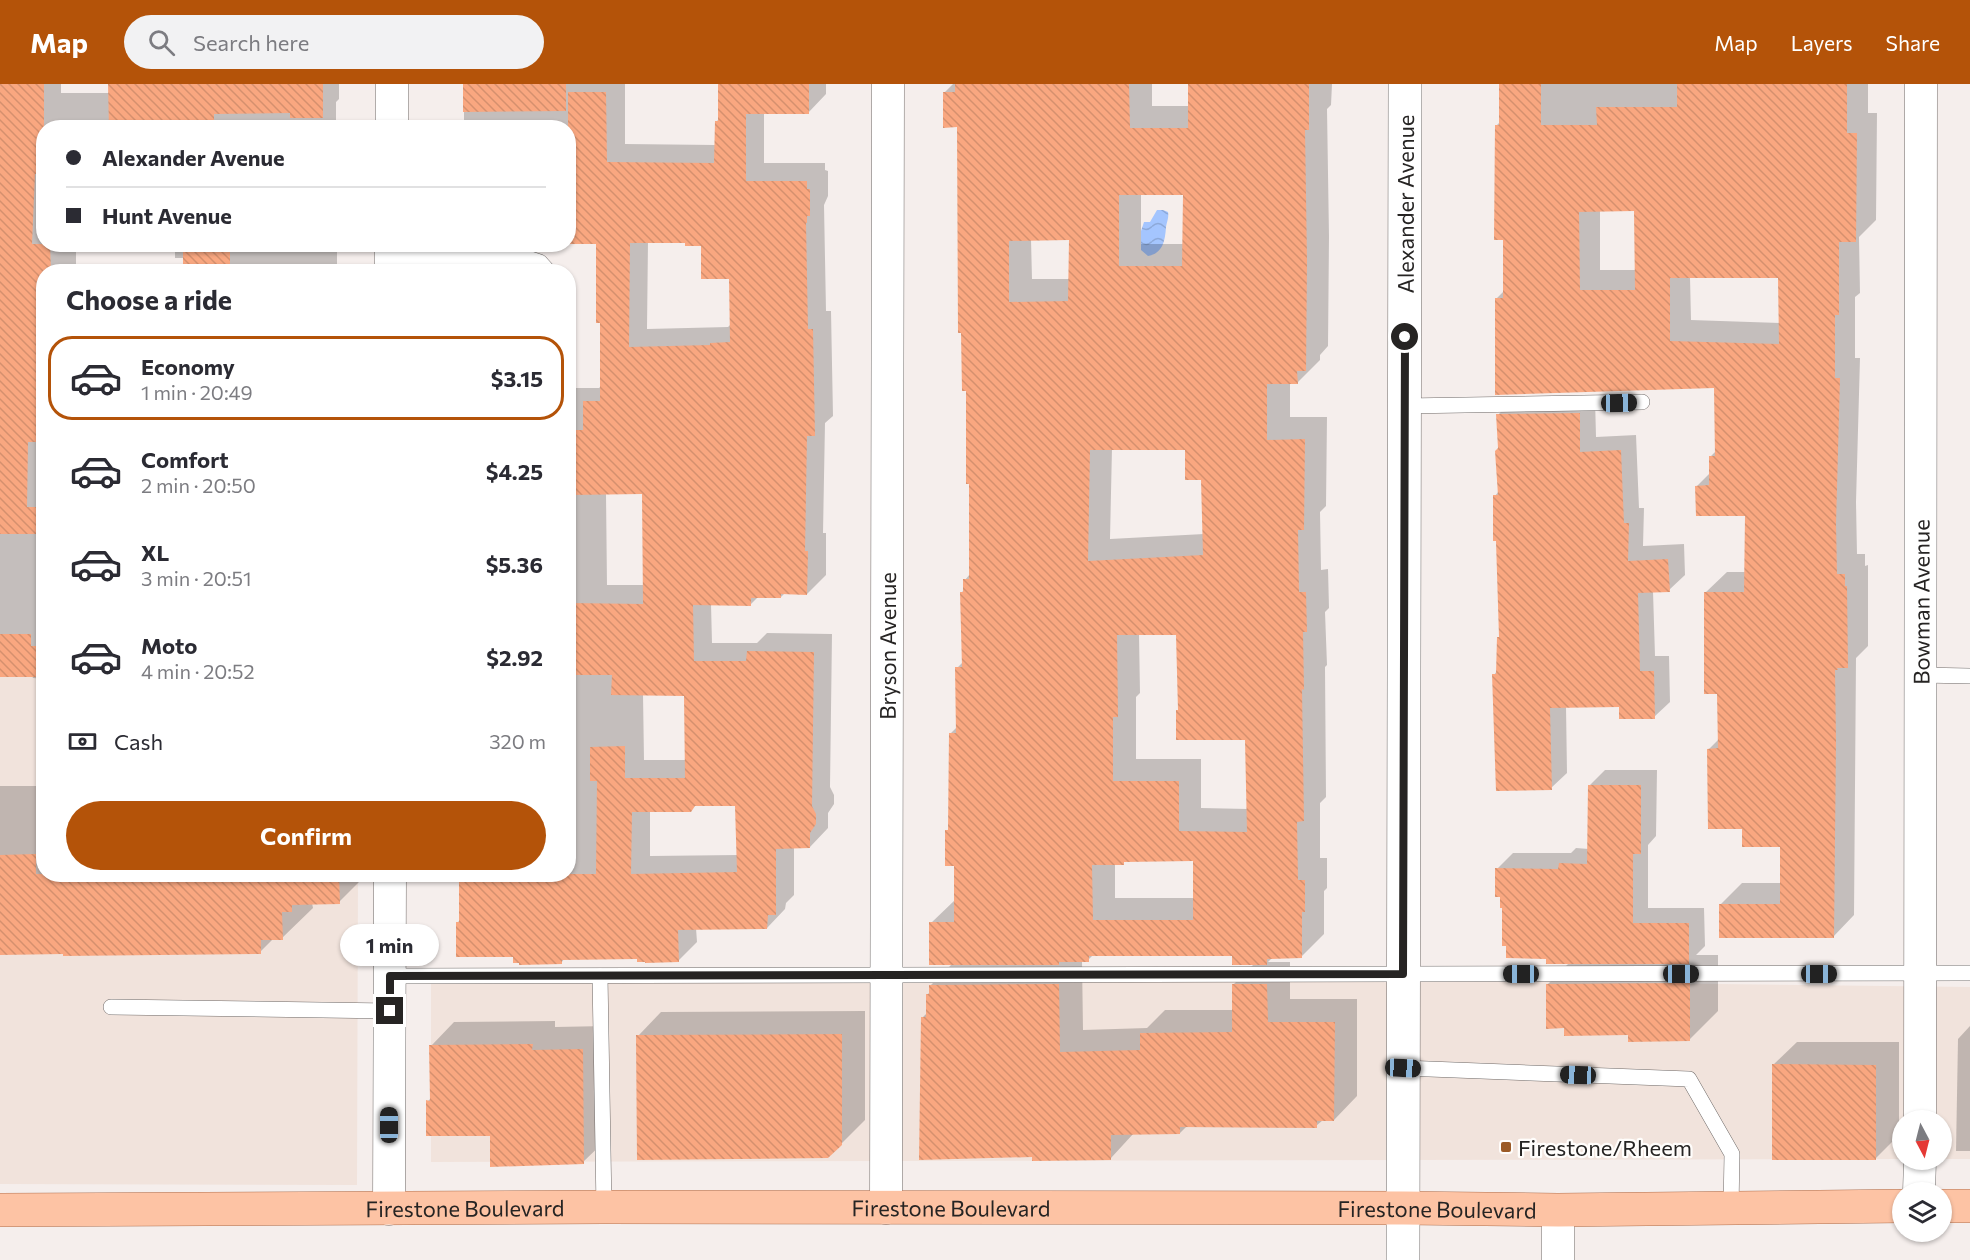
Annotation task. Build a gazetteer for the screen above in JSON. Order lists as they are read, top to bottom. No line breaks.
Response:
{"streets":{"main road":["Firestone Boulevard"],"street":["Alexander Avenue","Bowman Avenue","Bryson Avenue"]},"crossings":[["Alexander Avenue","Firestone Boulevard"],["Bryson Avenue","Firestone Boulevard"]],"places":{"transit":["Firestone/Rheem"]},"north":"bottom","page":{"header":"Map","search":"Search here","nav":["Map","Layers","Share"],"banner":["Alexander Avenue","Hunt Avenue"],"heading":"Choose a ride","list":[{"name":"Economy","note":"1 min · 20:49","value":"$3.15"},{"name":"Comfort","note":"2 min · 20:50","value":"$4.25"},{"name":"XL","note":"3 min · 20:51","value":"$5.36"},{"name":"Moto","note":"4 min · 20:52","value":"$2.92"}],"pay":["Cash","320 m"],"buttons":"Confirm","bubble":"1 min"}}
